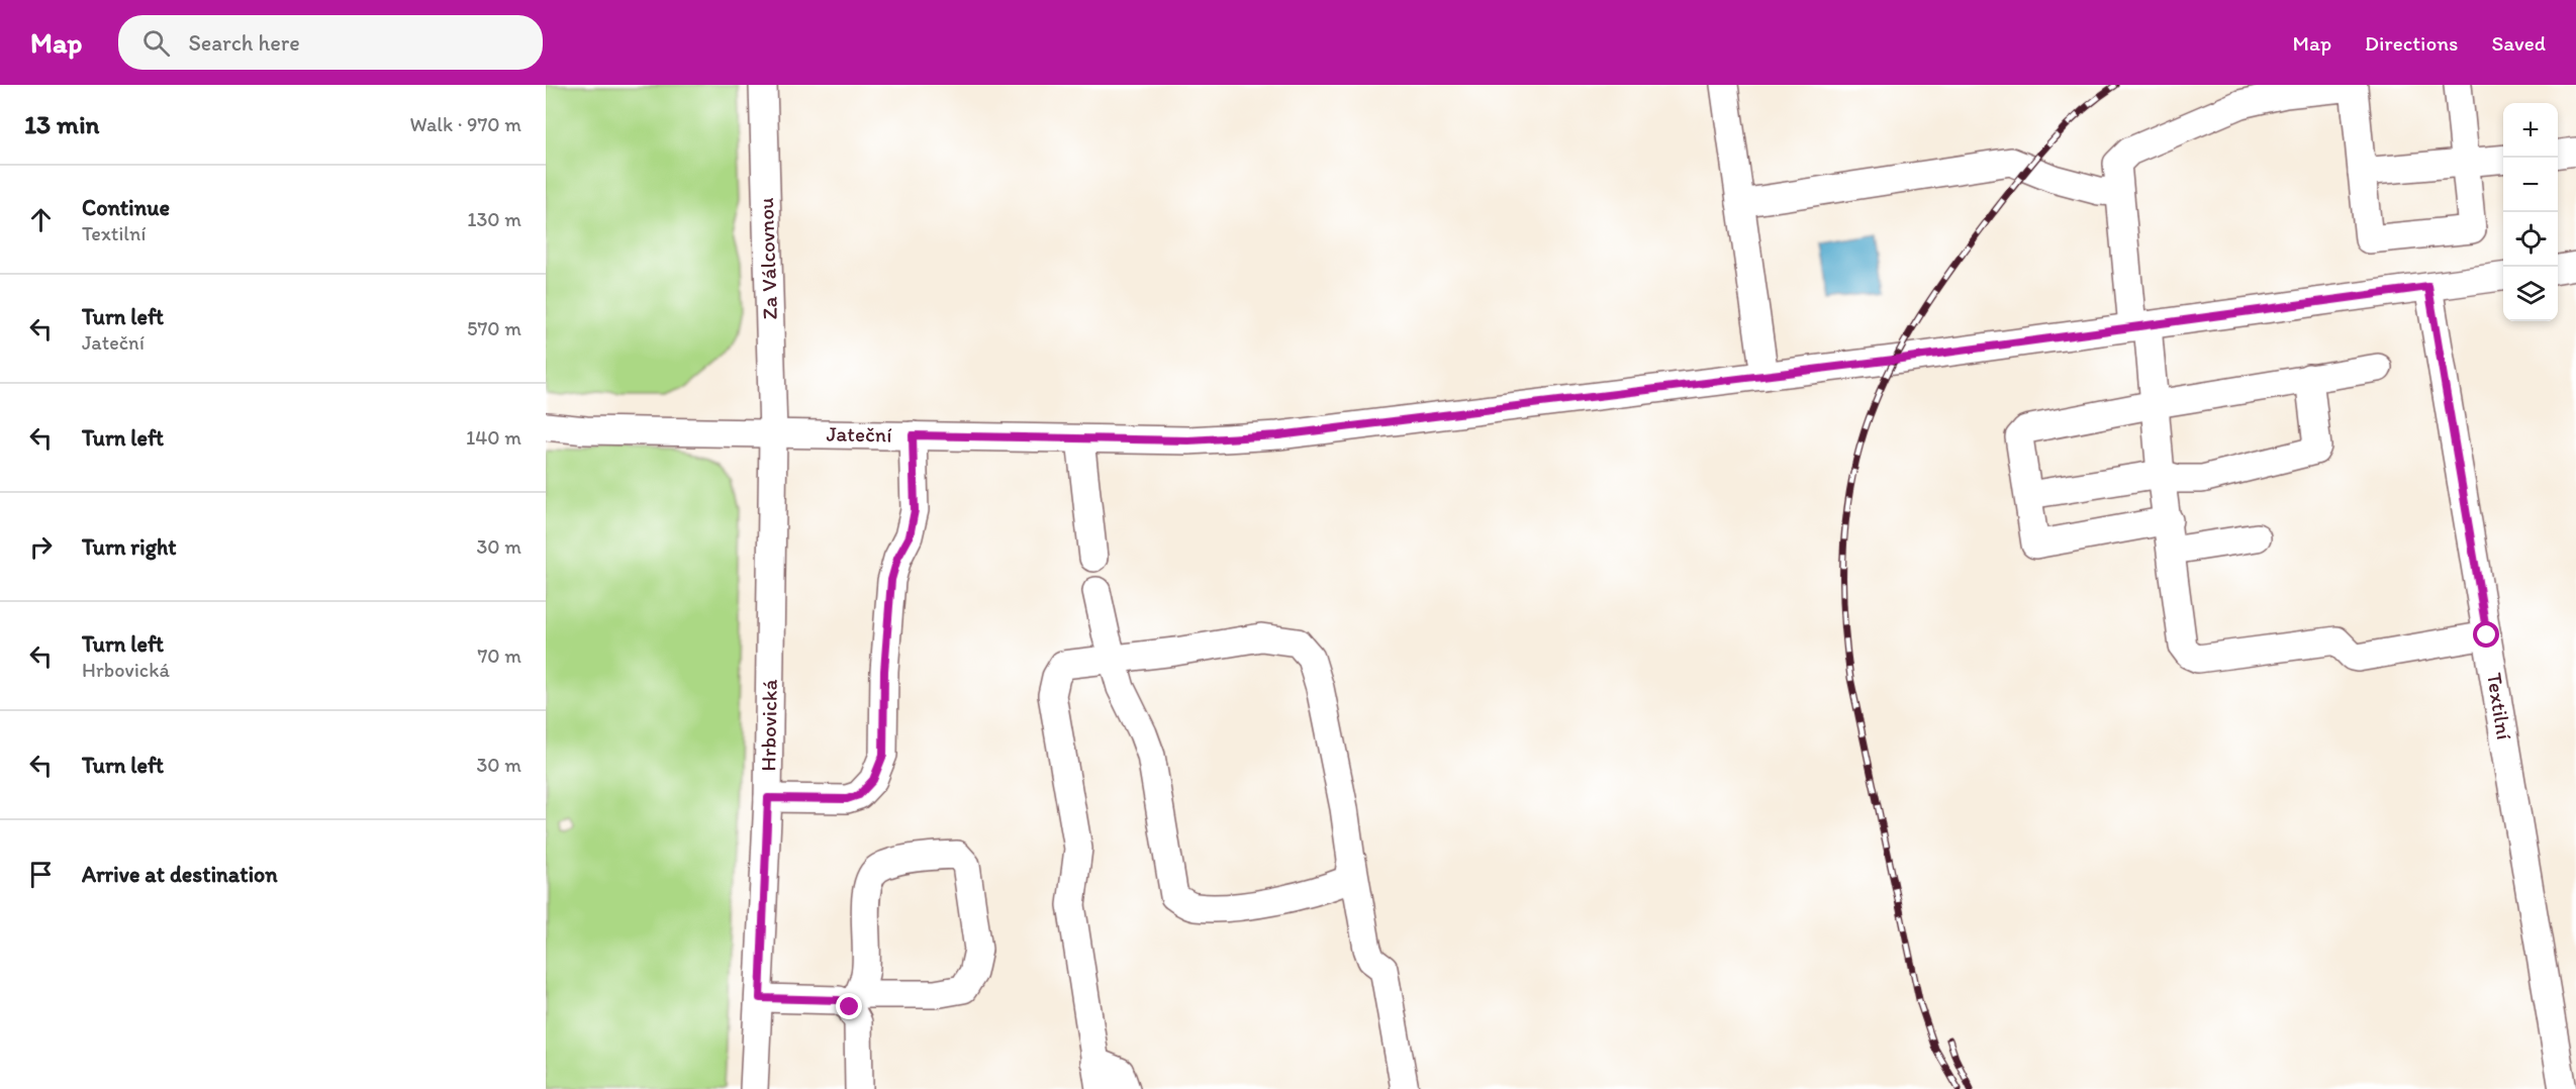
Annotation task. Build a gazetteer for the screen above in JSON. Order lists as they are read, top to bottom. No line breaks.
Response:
{"streets":{"street":["Za Válcovnou","Jateční","Textilní","Hrbovická"]},"crossings":[["Za Válcovnou","Jateční"],["Za Válcovnou","Hrbovická"],["Jateční","Textilní"],["Jateční","Hrbovická"]],"page":{"header":"Map","search":"Search here","nav":["Map","Directions","Saved"],"heading":["13 min","Walk · 970 m"],"map_buttons":["+","−"],"list":[["Continue","Textilní","130 m"],["Turn left","Jateční","570 m"],["Turn left","140 m"],["Turn right","30 m"],["Turn left","Hrbovická","70 m"],["Turn left","30 m"],"Arrive at destination"]}}
